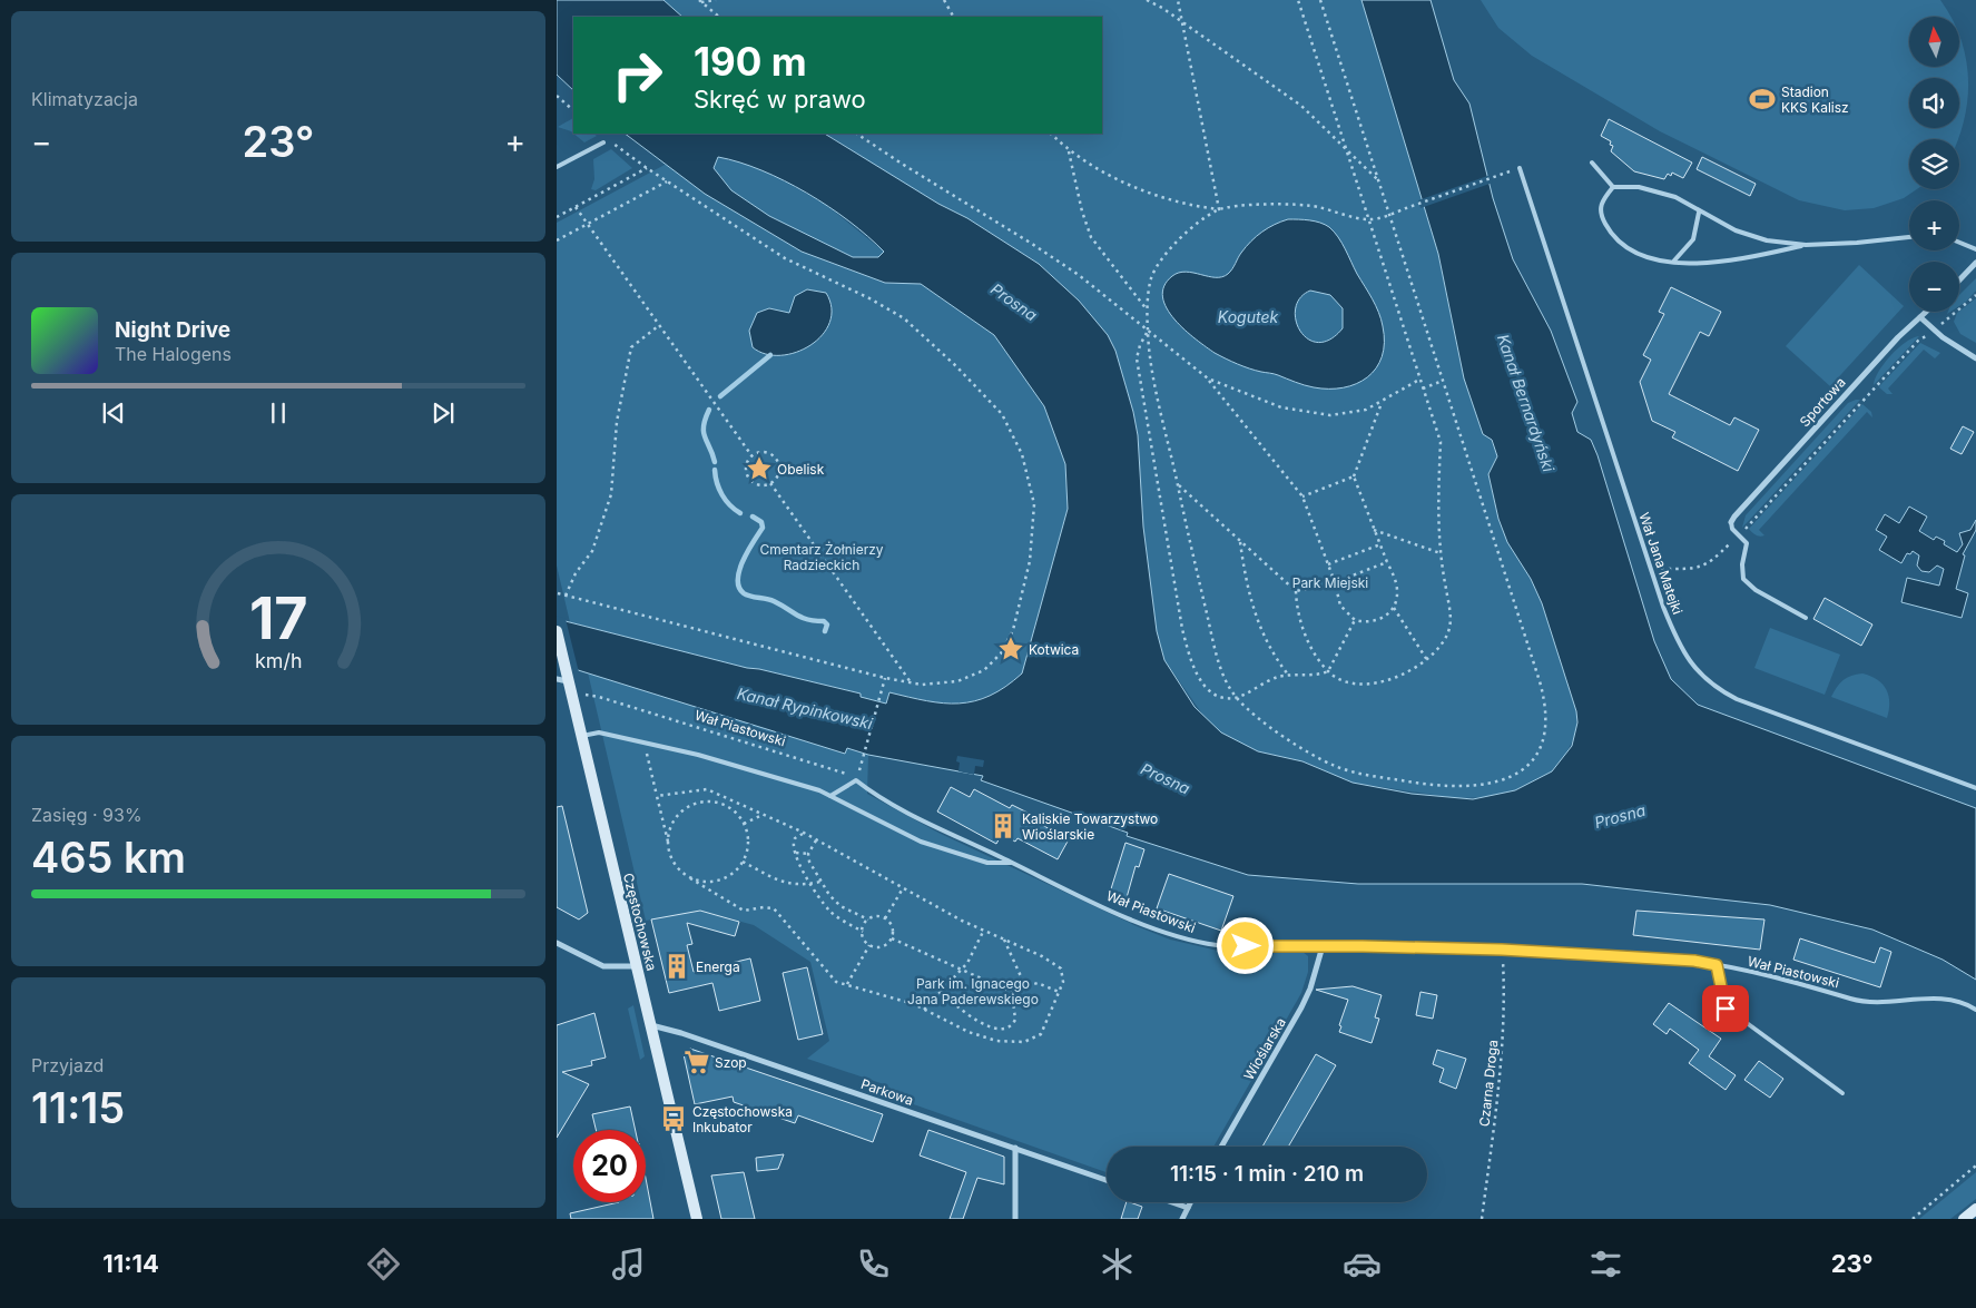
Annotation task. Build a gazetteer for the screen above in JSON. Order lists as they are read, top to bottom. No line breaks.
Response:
{"streets":{"street":["Sportowa","Częstochowska","Wioślarska","Parkowa"],"lane":["Wał Jana Matejki","Wał Piastowski"],"path":["Czarna Droga"]},"crossings":[["Wał Piastowski","Wioślarska"],["Wał Piastowski","Czarna Droga"],["Częstochowska","Parkowa"]],"water":["Prosna","Kogutek","Kanał Bernardyński","Kanał Rypinkowski"],"parks":["Cmentarz Żołnierzy Radzieckich","Park Miejski","Park im. Ignacego Jana Paderewskiego"],"places":{"sports":["Stadion KKS Kalisz"],"place":["Obelisk","Kotwica"],"building":["Kaliskie Towarzystwo Wioślarskie","Energa"],"supermarket":["Szop"],"bus stop":["Częstochowska Inkubator"]},"north":"top","page":{"tile":["Klimatyzacja",["Zasięg · 93%","465 km"],["Przyjazd","11:15"]],"map_buttons":["+","−"],"turn":["190 m","Skręć w prawo"],"heat":["−","23°","+"],"song":["Night Drive","The Halogens"],"limit":"20","trip":"11:15 · 1 min · 210 m","tabs":["11:14","23°"],"gauge":["17","km/h"]}}
